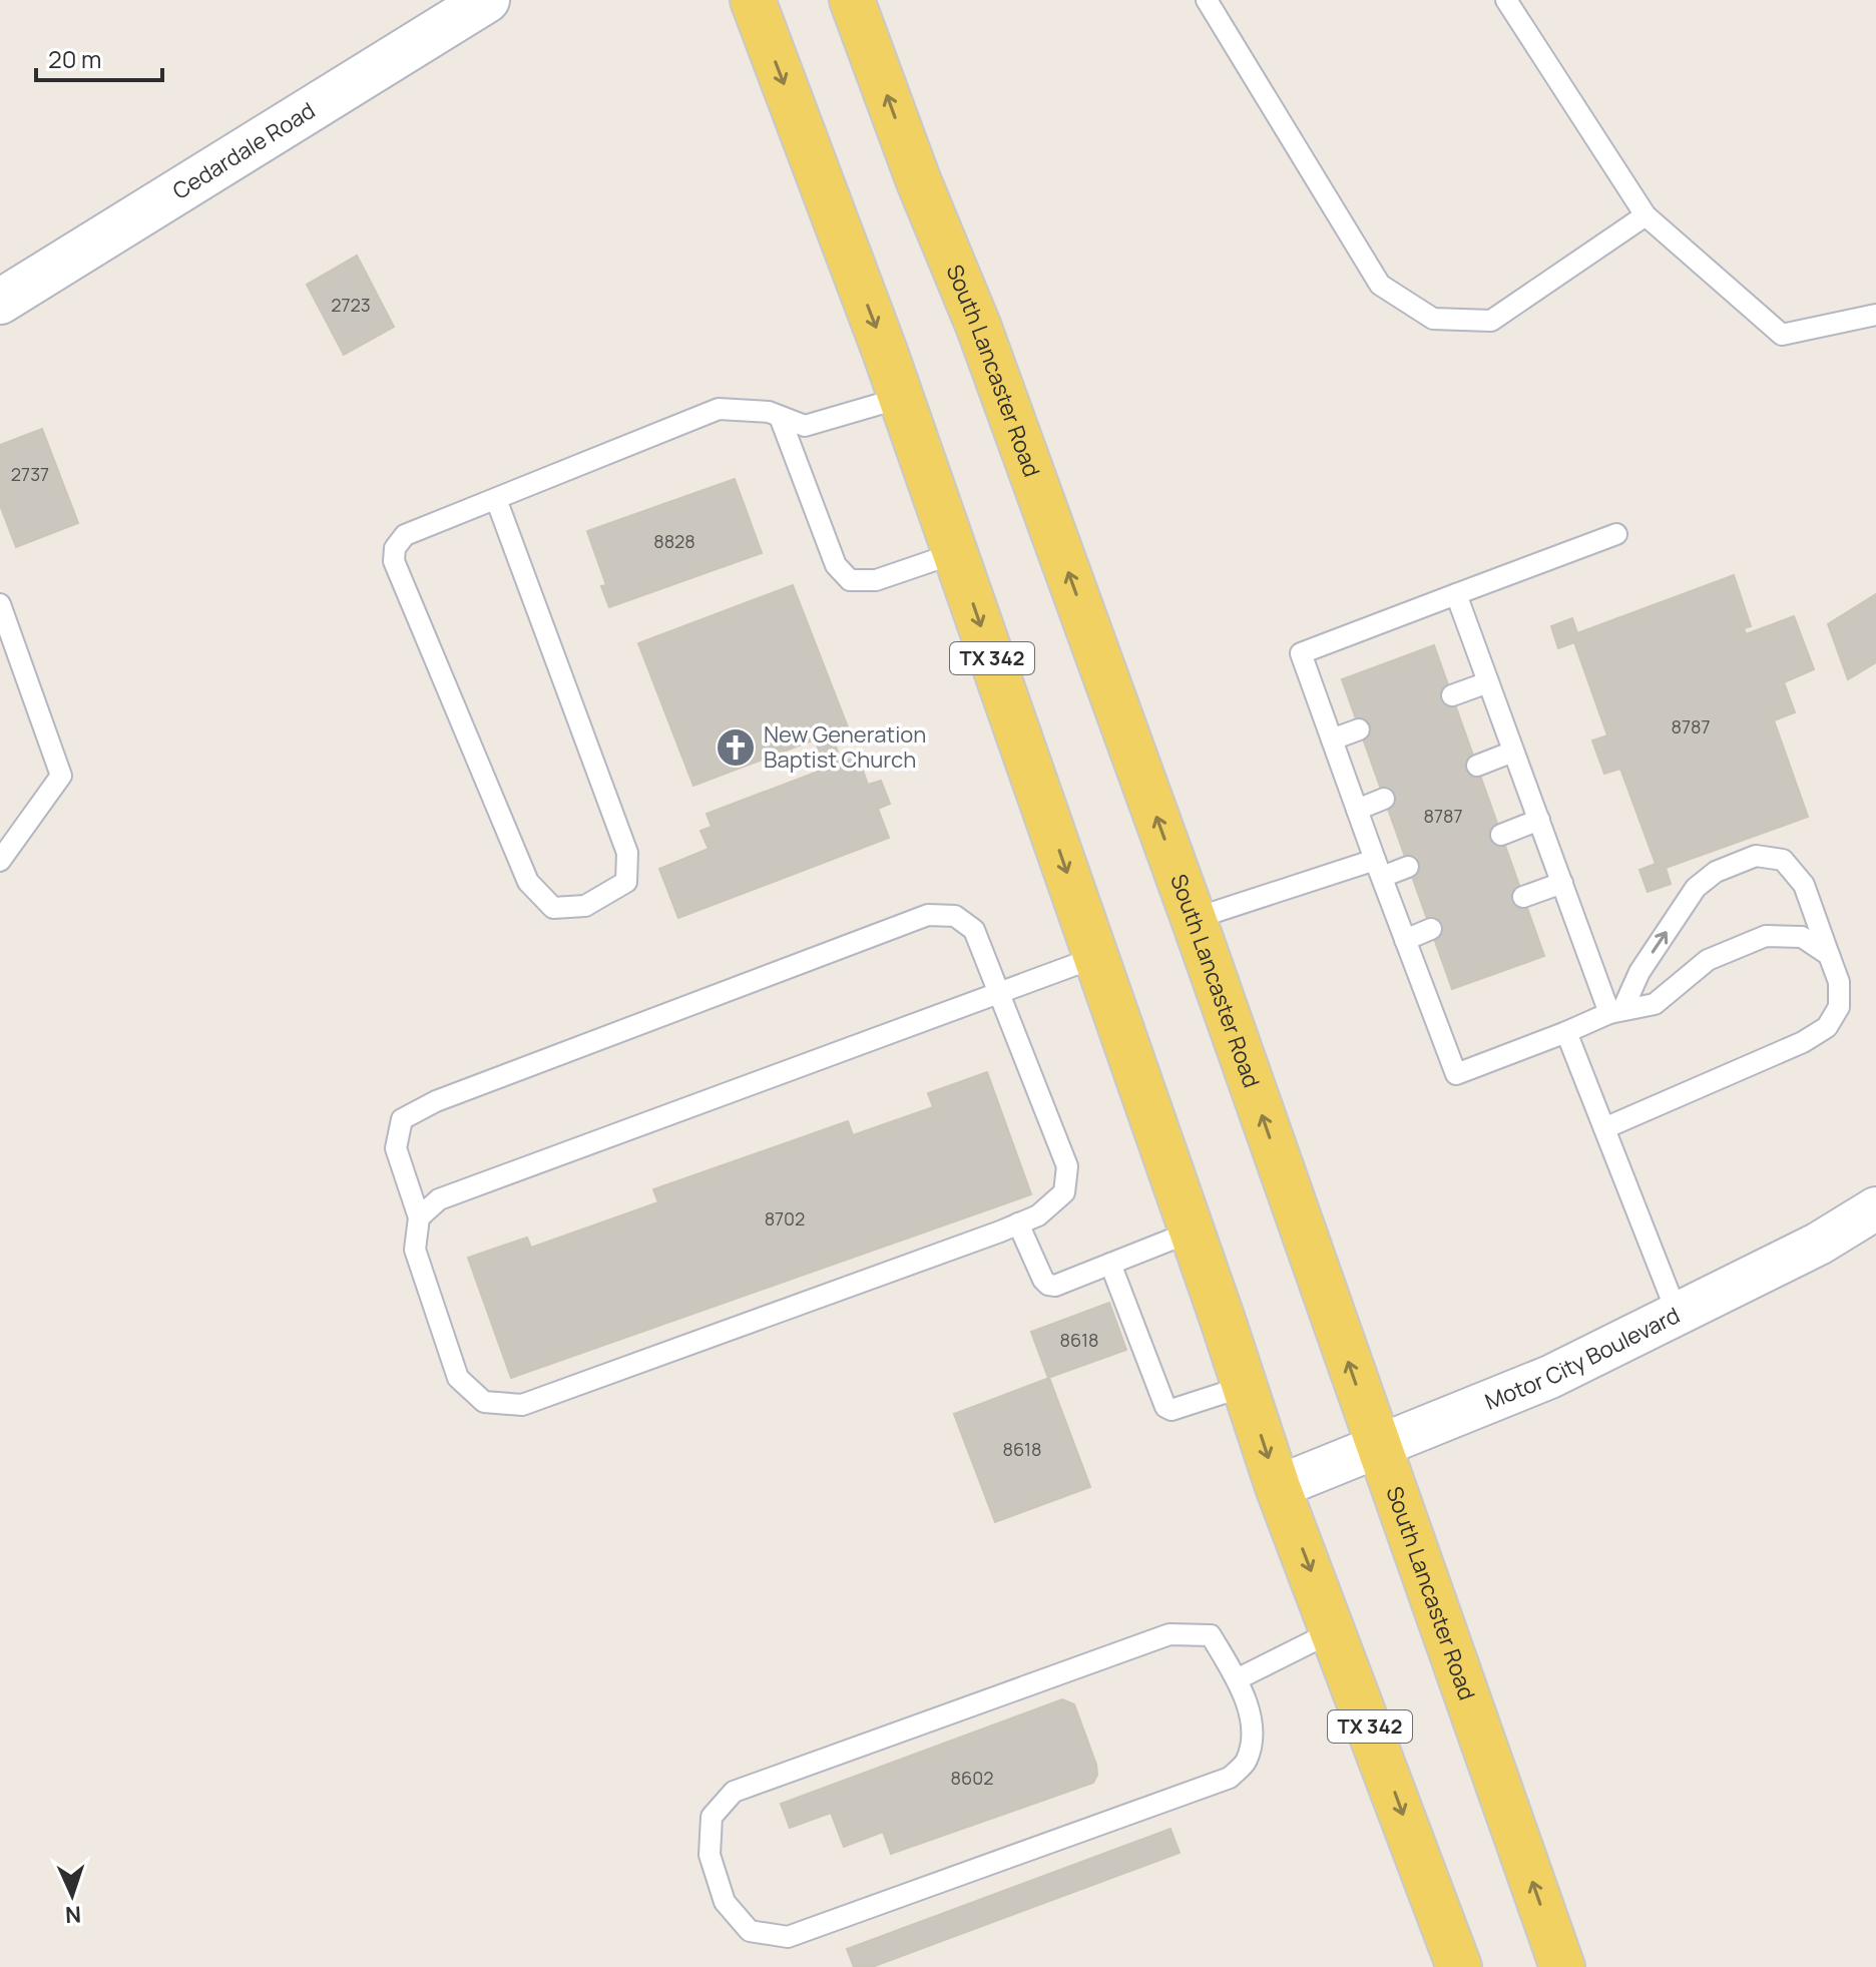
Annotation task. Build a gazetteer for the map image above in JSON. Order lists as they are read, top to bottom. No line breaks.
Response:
{"streets":{"main road":["South Lancaster Road","TX 342"],"street":["Cedardale Road","Motor City Boulevard"]},"crossings":[["South Lancaster Road","Motor City Boulevard"],["TX 342","Motor City Boulevard"]],"places":{"church":["New Generation Baptist Church"]},"house_numbers":["2723","2737","8828","8787","8787","8702","8618","8618","8602"],"scale_bar":"20 m","north":"bottom"}
